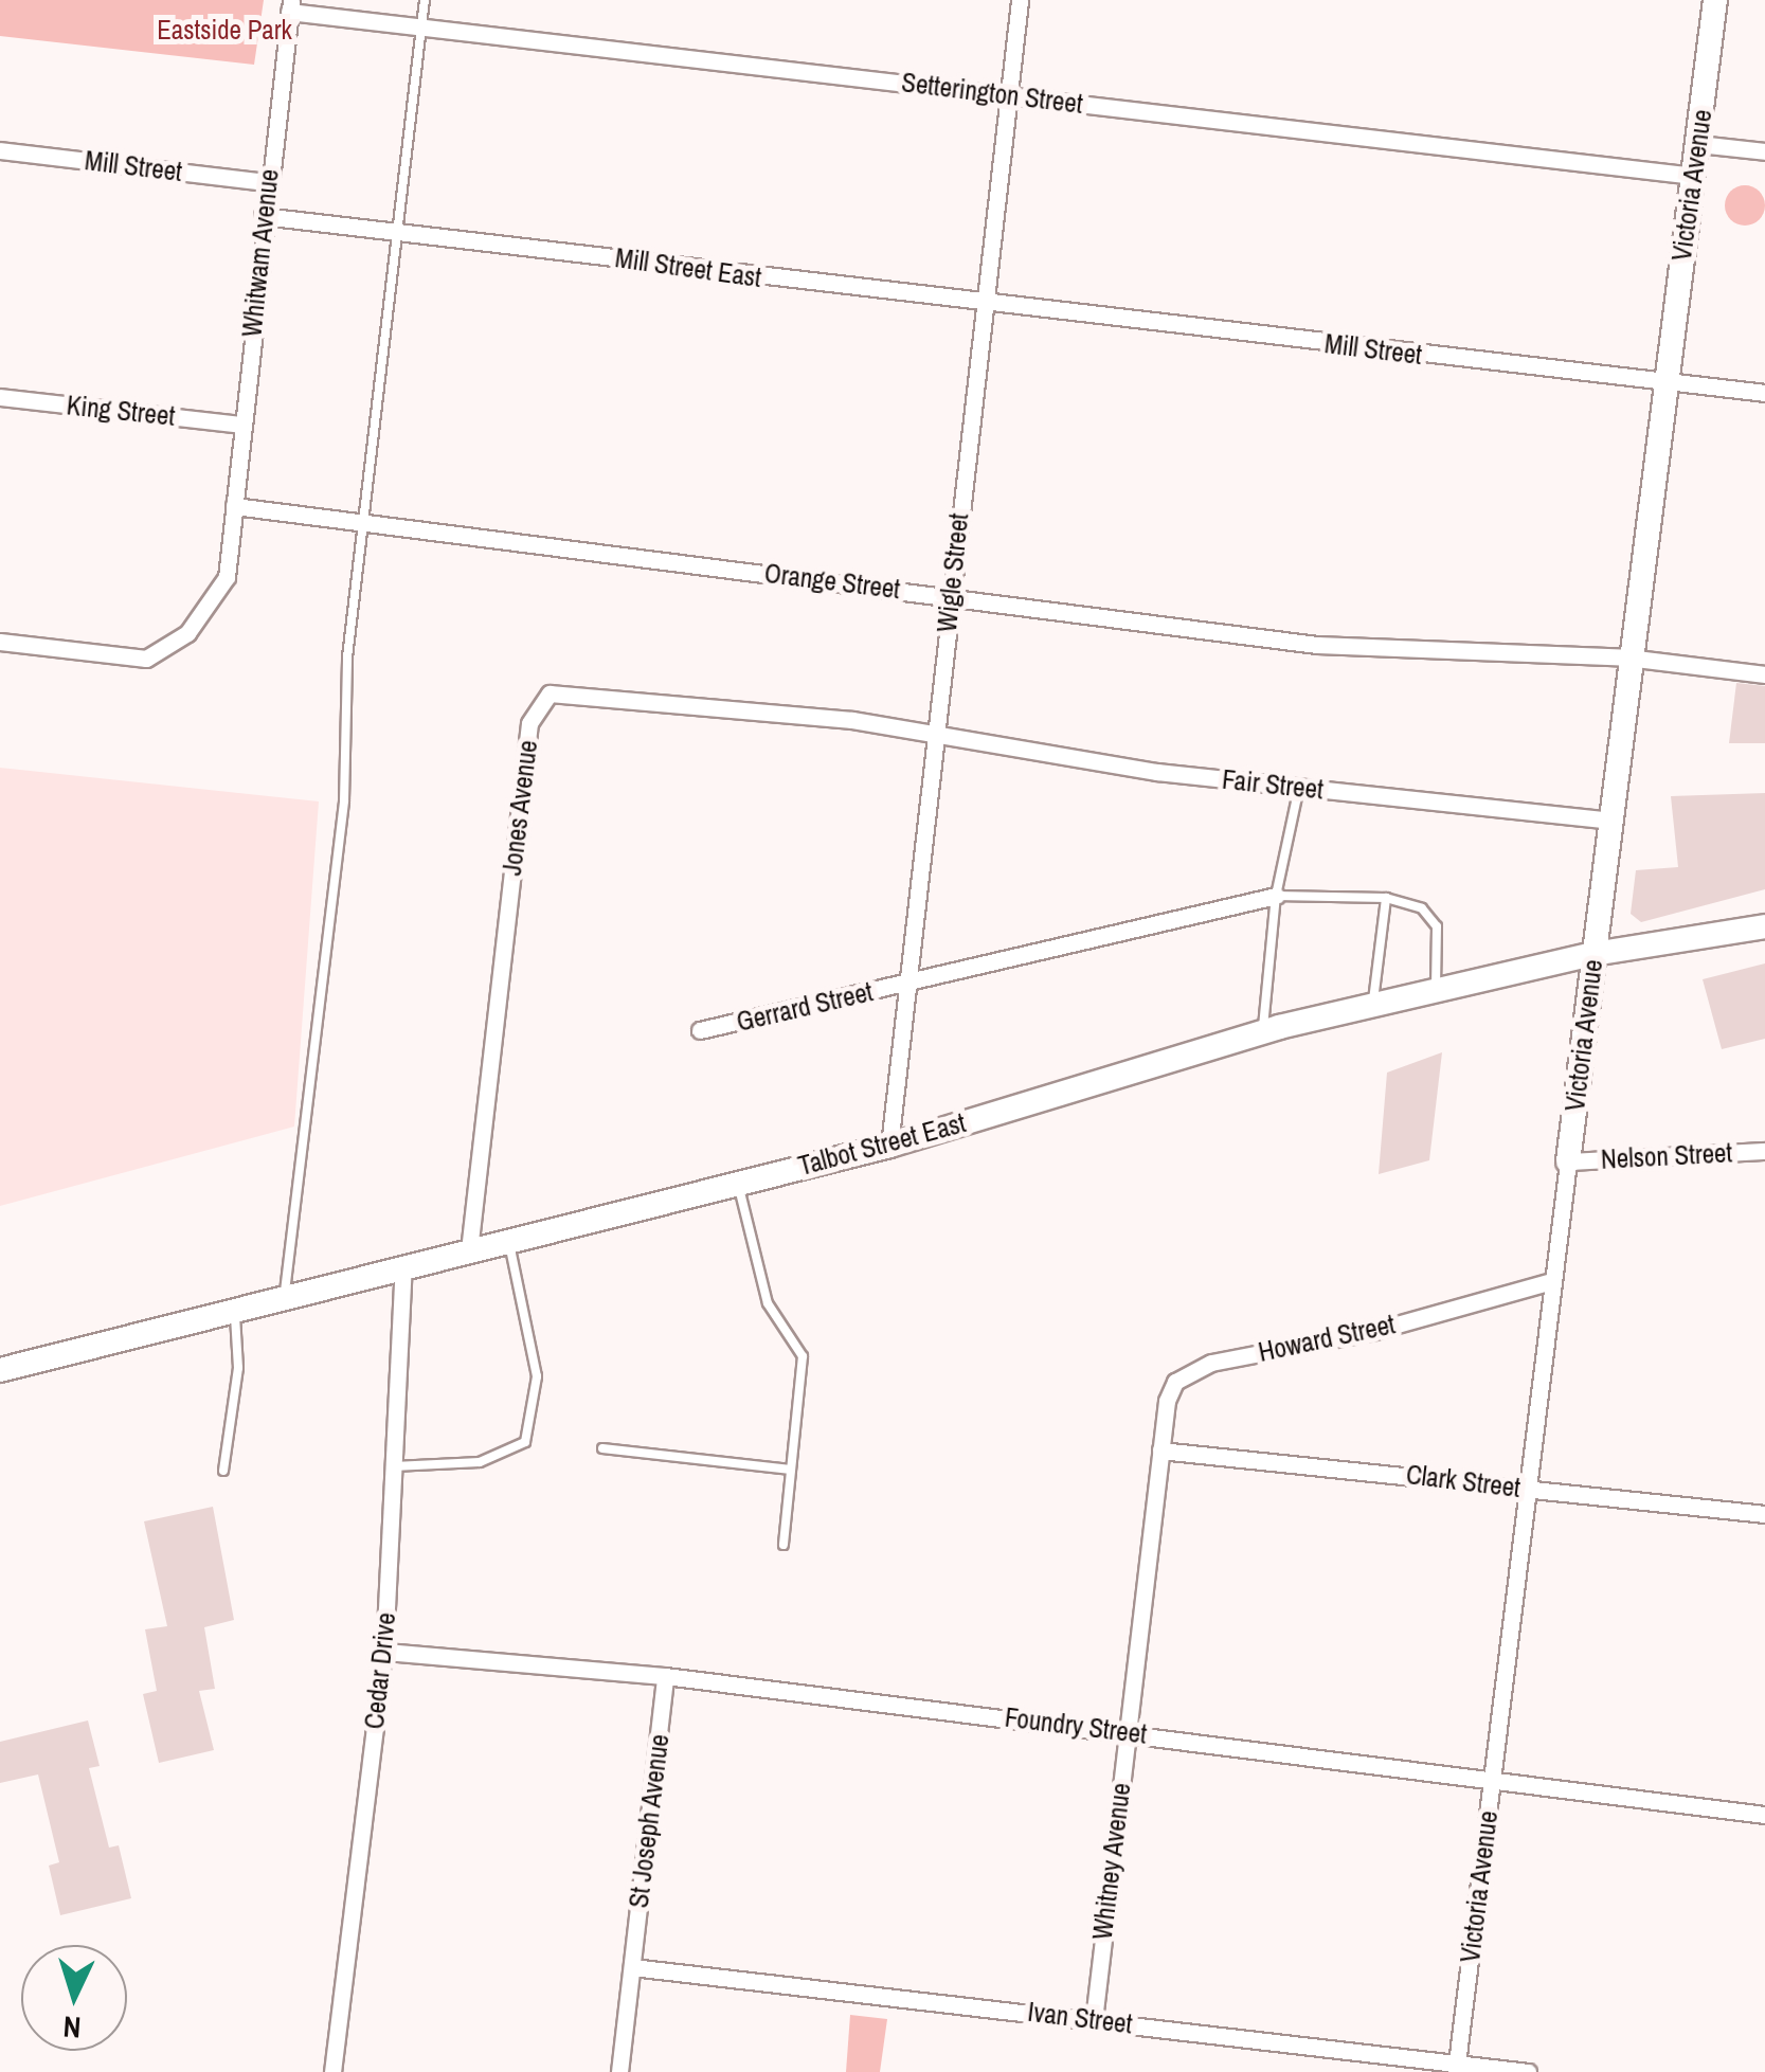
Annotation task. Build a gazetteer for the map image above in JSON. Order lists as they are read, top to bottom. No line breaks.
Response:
{"streets":{"main road":["Victoria Avenue","Talbot Street East"],"street":["Setterington Street","Mill Street","Whitwam Avenue","Mill Street East","King Street","Wigle Street","Orange Street","Fair Street","Jones Avenue","Gerrard Street","Nelson Street","Howard Street","Clark Street","Cedar Drive","Foundry Street","St Joseph Avenue","Whitney Avenue","Ivan Street"]},"crossings":[["Setterington Street","Victoria Avenue"],["Setterington Street","Whitwam Avenue"],["Setterington Street","Wigle Street"],["Mill Street","Victoria Avenue"],["Mill Street","Whitwam Avenue"],["Mill Street","Mill Street East"],["Mill Street","Wigle Street"],["Victoria Avenue","Orange Street"],["Victoria Avenue","Fair Street"],["Victoria Avenue","Talbot Street East"],["Victoria Avenue","Nelson Street"],["Victoria Avenue","Howard Street"],["Victoria Avenue","Clark Street"],["Victoria Avenue","Foundry Street"],["Victoria Avenue","Ivan Street"],["Whitwam Avenue","King Street"],["Whitwam Avenue","Orange Street"],["Mill Street East","Wigle Street"],["Wigle Street","Orange Street"],["Wigle Street","Fair Street"],["Wigle Street","Jones Avenue"],["Wigle Street","Gerrard Street"],["Wigle Street","Talbot Street East"],["Fair Street","Jones Avenue"],["Jones Avenue","Talbot Street East"],["Talbot Street East","Cedar Drive"],["Howard Street","Clark Street"],["Howard Street","Whitney Avenue"],["Clark Street","Whitney Avenue"],["Cedar Drive","Foundry Street"],["Foundry Street","St Joseph Avenue"],["Foundry Street","Whitney Avenue"],["St Joseph Avenue","Ivan Street"],["Whitney Avenue","Ivan Street"]],"parks":["Eastside Park"],"north":"bottom"}
